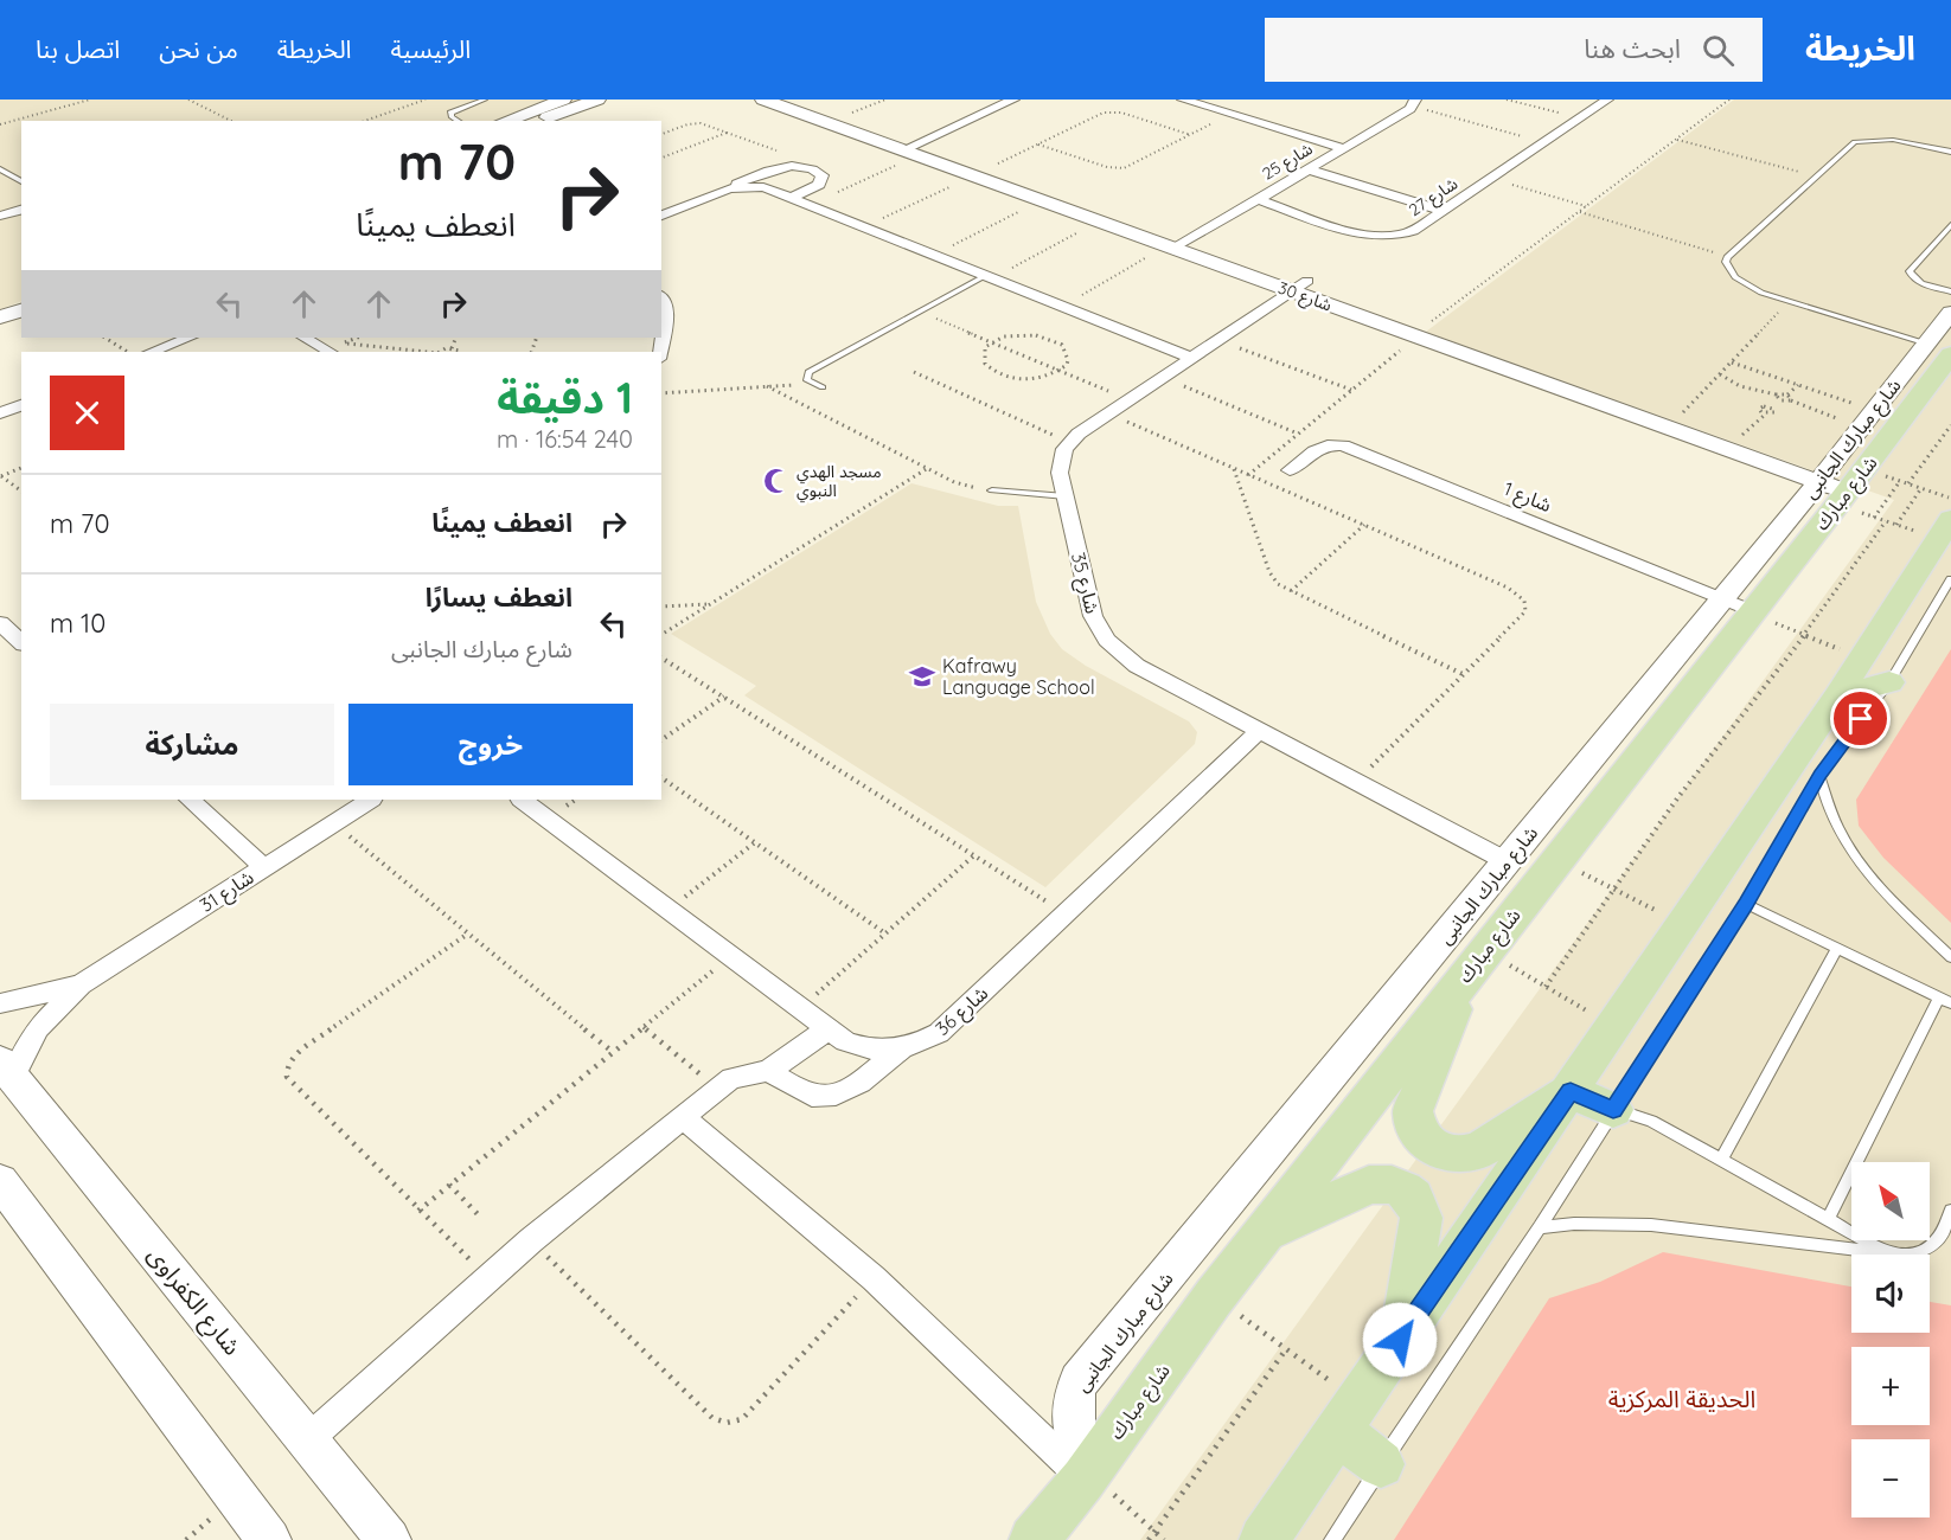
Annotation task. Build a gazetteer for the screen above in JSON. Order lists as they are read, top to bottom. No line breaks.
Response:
{"streets":{"main road":["شارع مبارك"],"street":["شارع 25","شارع 27","شارع 30","شارع مبارك الجانبى","شارع 1","شارع 35","شارع 31","شارع 36","شارع الكفراوى"]},"crossings":[["شارع 25","شارع 27"],["شارع 25","شارع 30"],["شارع 30","شارع مبارك الجانبى"],["شارع 30","شارع مبارك"],["شارع مبارك الجانبى","شارع مبارك"],["شارع مبارك الجانبى","شارع 1"],["شارع مبارك الجانبى","شارع 35"],["شارع مبارك","شارع 1"],["شارع 35","شارع 36"],["شارع 31","شارع الكفراوى"]],"parks":["الحديقة المركزية"],"places":{"mosque":["مسجد الهدي النبوي"],"school or university":["Kafrawy Language School"]},"north":"top left","page":{"header":"الخريطة","search":"ابحث هنا","nav":["الرئيسية","الخريطة","من نحن","اتصل بنا"],"turn":["70 m","انعطف يمينًا"],"heading":["1 دقيقة","240 m · 16:54"],"list":[{"name":"انعطف يمينًا","value":"70 m"},{"name":"انعطف يسارًا","note":"شارع مبارك الجانبى","value":"10 m"}],"buttons":["خروج","مشاركة"],"map_buttons":["+","−"]}}
